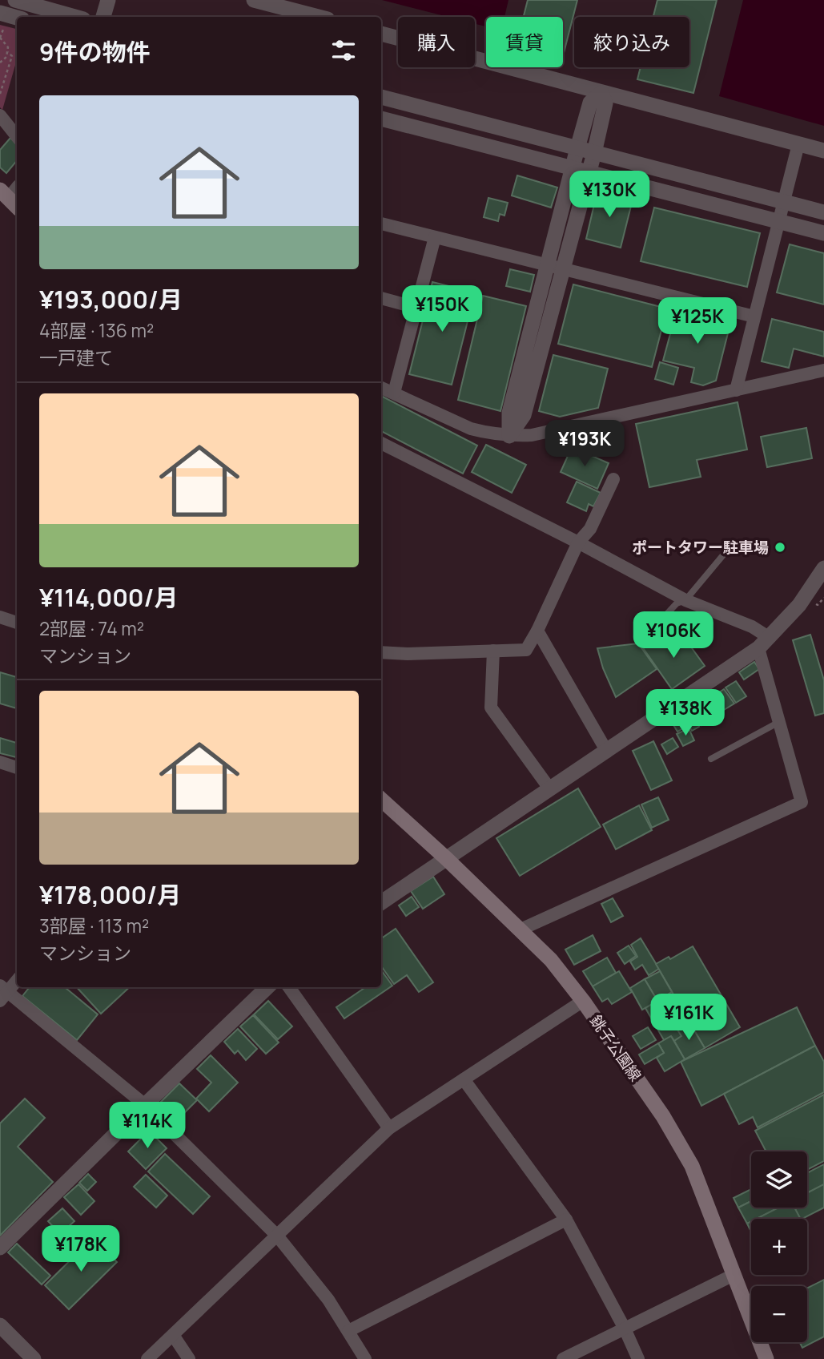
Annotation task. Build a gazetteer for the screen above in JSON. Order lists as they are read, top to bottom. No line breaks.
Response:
{"streets":{"main road":["銚子公園線"]},"places":["ポートタワー駐車場"],"page":{"chip":["購入","賃貸","絞り込み"],"heading":"9件の物件","list":[{"name":"¥193,000/月","note":"4部屋 · 136 m² · 一戸建て"},{"name":"¥114,000/月","note":"2部屋 · 74 m² · マンション"},{"name":"¥178,000/月","note":"3部屋 · 113 m² · マンション"}],"price":["¥130K","¥150K","¥125K","¥193K","¥106K","¥138K","¥161K","¥114K","¥178K"],"map_buttons":["+","−"]}}
